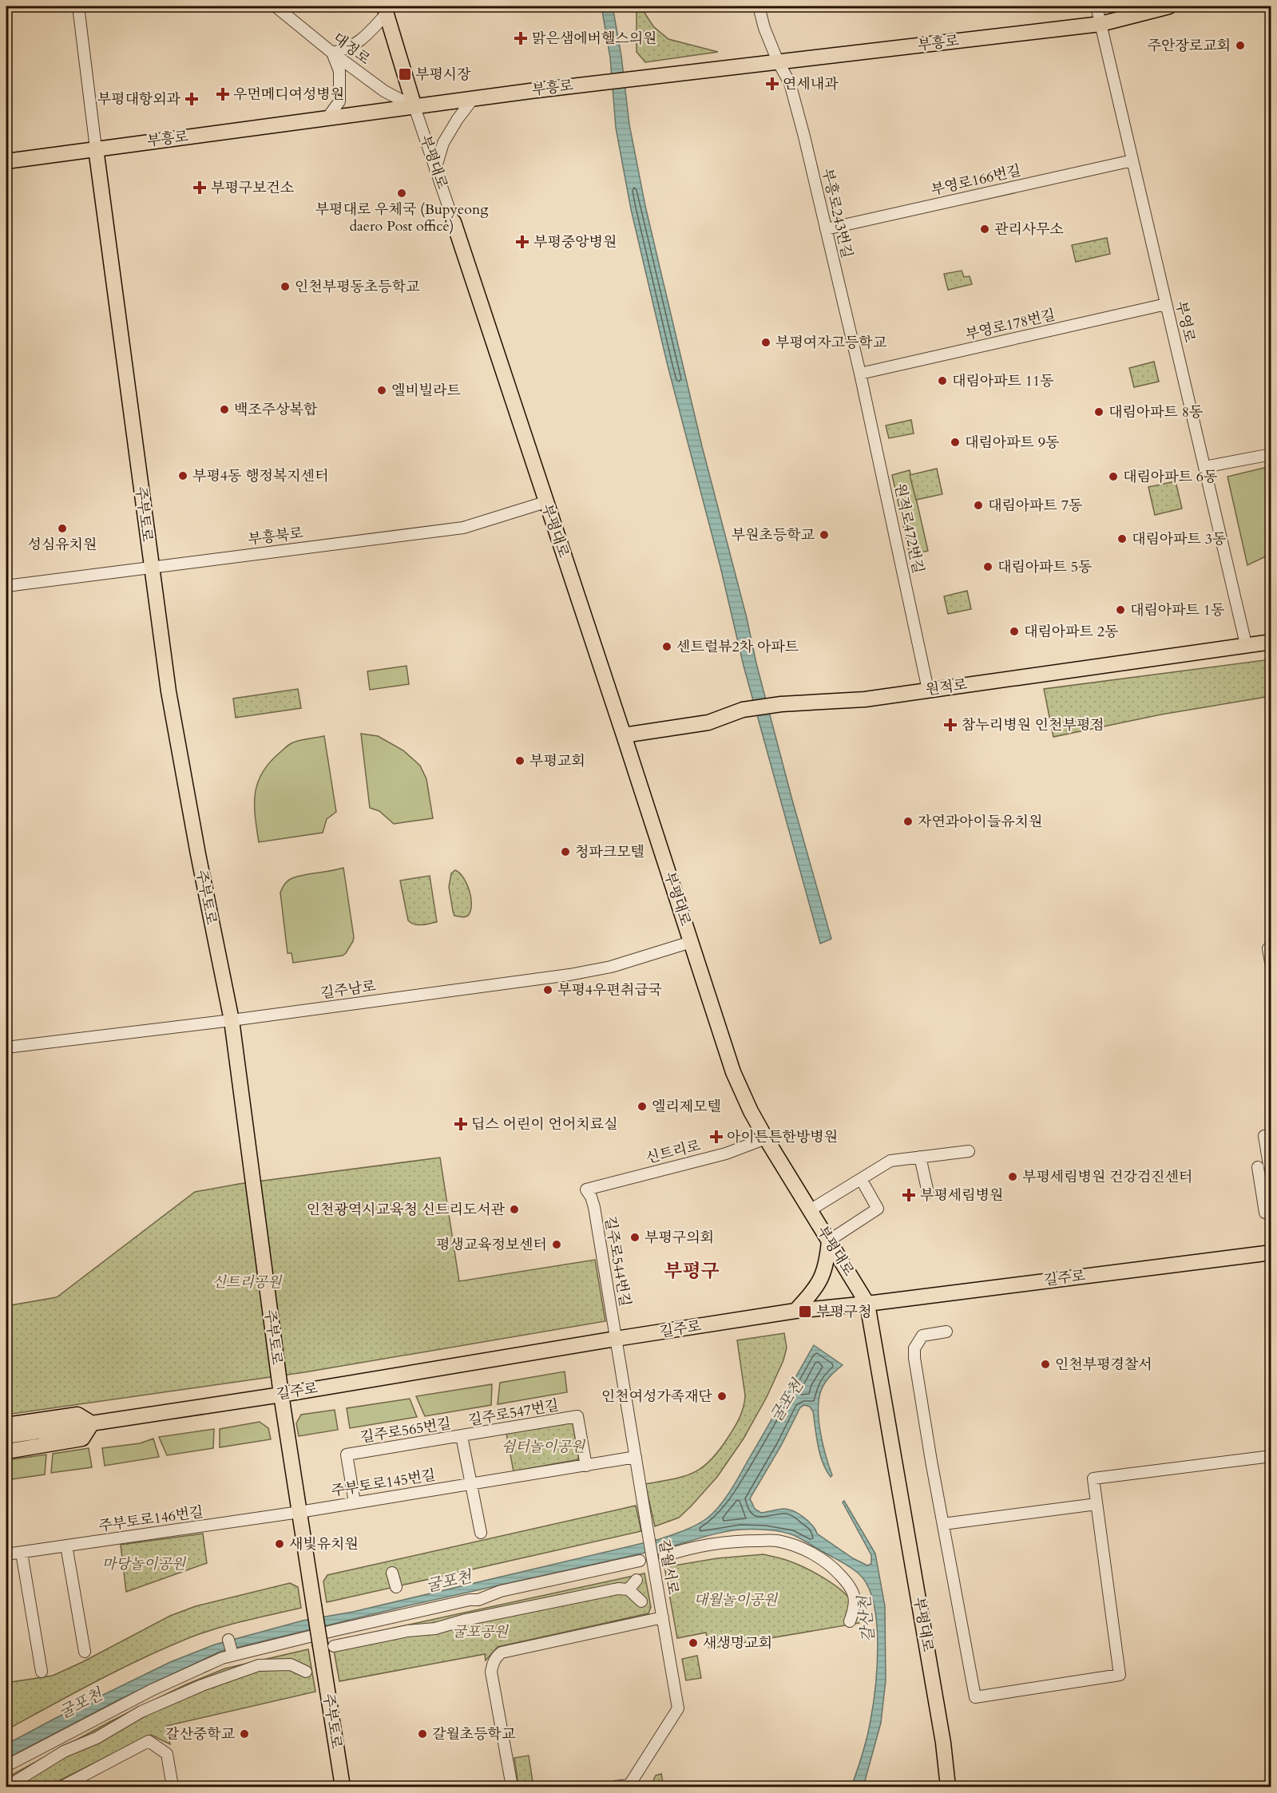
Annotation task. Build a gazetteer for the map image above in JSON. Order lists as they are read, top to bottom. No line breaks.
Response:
{"streets":{"main road":["부흥로","부평대로","주부토로","원적로","길주로"],"street":["대정로","부영로166번길","부흥로243번길","부영로","부영로178번길","원적로472번길","부흥북로","길주남로","신트리로","길주로544번길","길주로547번길","길주로565번길","주부토로145번길","주부토로146번길","갈월서로"]},"crossings":[["부흥로","대정로"],["부흥로","부평대로"],["부흥로","부흥로243번길"],["부흥로","부영로"],["부흥로","주부토로"],["대정로","부평대로"],["부평대로","부흥북로"],["부평대로","원적로"],["부평대로","길주남로"],["부평대로","신트리로"],["부평대로","길주로"],["부영로166번길","부흥로243번길"],["부영로166번길","부영로"],["부흥로243번길","부영로178번길"],["부흥로243번길","원적로472번길"],["부영로","부영로178번길"],["부영로","원적로"],["부영로178번길","원적로472번길"],["주부토로","부흥북로"],["주부토로","길주남로"],["주부토로","길주로"],["주부토로","주부토로145번길"],["주부토로","주부토로146번길"],["원적로472번길","원적로"],["신트리로","길주로544번길"],["길주로544번길","길주로"],["길주로544번길","갈월서로"],["길주로","갈월서로"],["길주로547번길","길주로565번길"],["길주로547번길","주부토로145번길"],["길주로565번길","주부토로145번길"],["주부토로145번길","주부토로146번길"],["주부토로145번길","갈월서로"]],"districts":["부평구"],"water":["굴포천","갈산천"],"parks":["신트리공원","쉼터놀이공원","마당놀이공원","대월놀이공원","굴포공원"],"places":{"health":["맑은샘에버헬스의원","연세내과","우먼메디여성병원","부평대항외과","부평구보건소","부평중앙병원","참누리병원 인천부평점","딥스 어린이 언어치료실","아이튼튼한방병원","부평세림병원"],"other":["주안장로교회","부평대로 우체국 (Bupyeong daero Post office)","관리사무소","인천부평동초등학교","부평여자고등학교","대림아파트 11동","엘비빌라트","백조주상복합","대림아파트 8동","대림아파트 9동","부평4동 행정복지센터","대림아파트 6동","대림아파트 7동","성심유치원","부원초등학교","대림아파트 3동","대림아파트 5동","대림아파트 1동","대림아파트 2동","센트럴뷰2차 아파트","부평교회","자연과아이들유치원","청파크모텔","부평4우편취급국","엘리제모텔","부평세림병원 건강검진센터","인천광역시교육청 신트리도서관","부평구의회","평생교육정보센터","인천부평경찰서","인천여성가족재단","새빛유치원","새생명교회","갈산중학교","갈월초등학교"],"transit":["부평시장","부평구청"]}}
